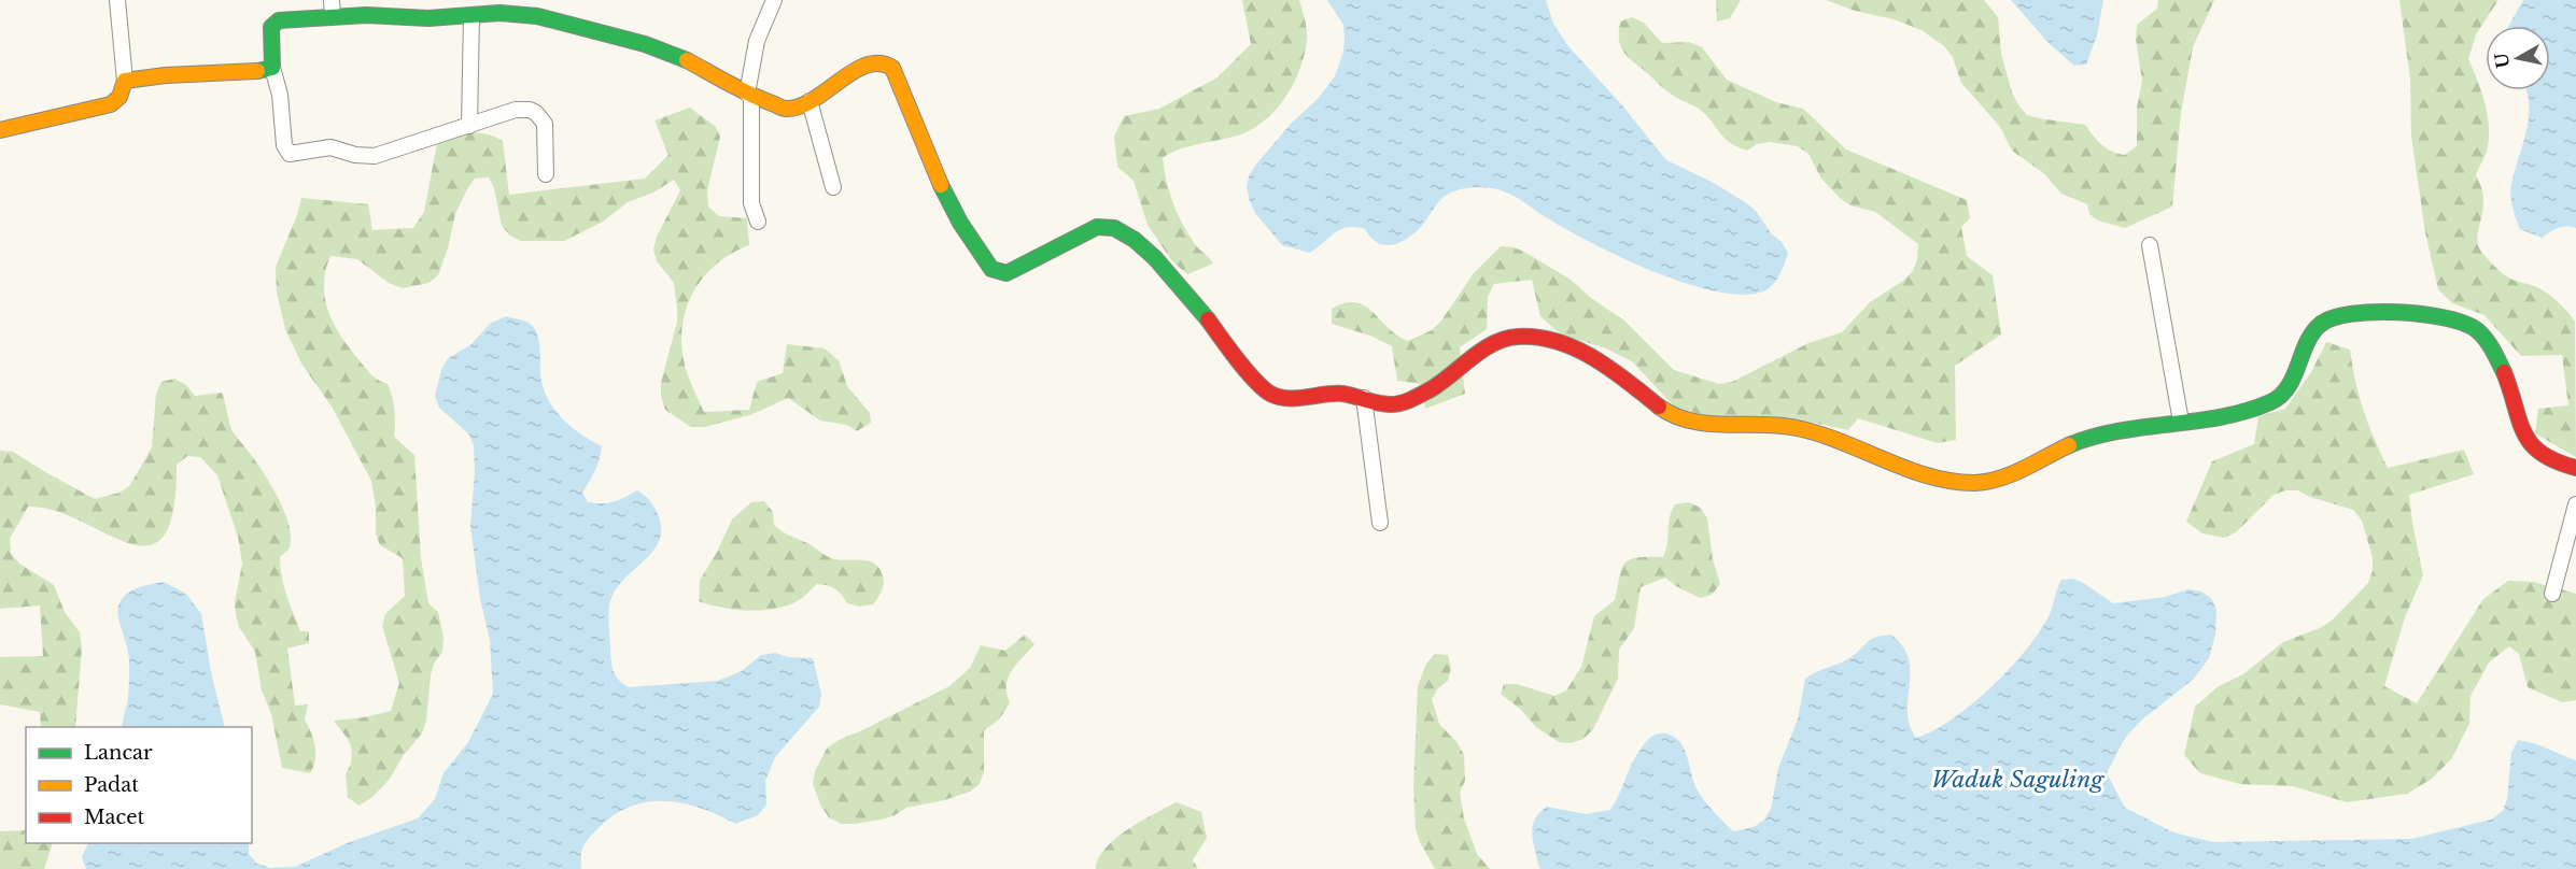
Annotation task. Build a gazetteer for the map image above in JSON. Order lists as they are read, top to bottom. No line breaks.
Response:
{"water":["Waduk Saguling"],"legend":["Lancar","Padat","Macet"],"north":"left"}
